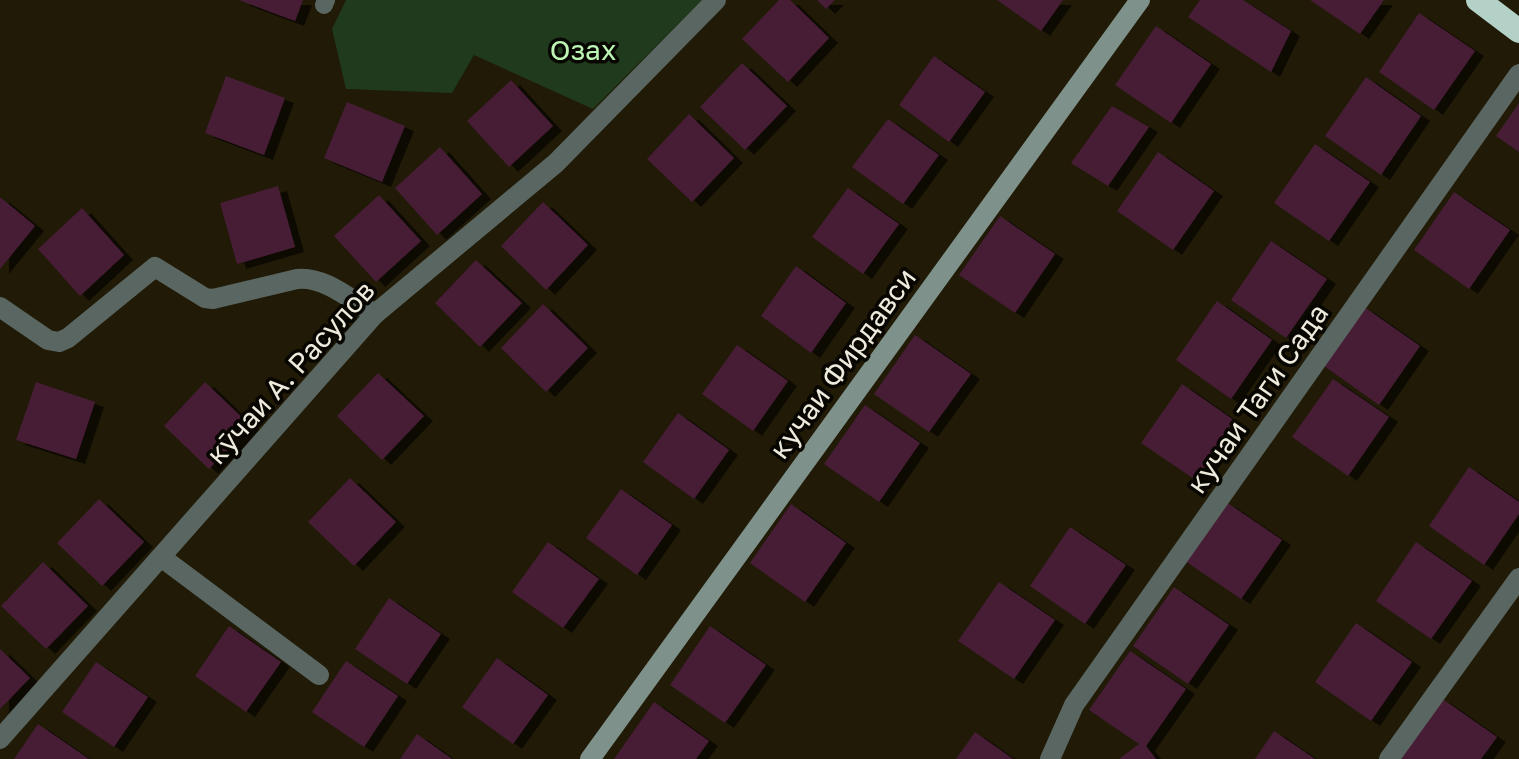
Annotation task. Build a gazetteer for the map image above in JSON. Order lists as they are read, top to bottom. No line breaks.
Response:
{"streets":{"street":["кучаи Фирдавси","кӯчаи А. Расулов","кучаи Таги Сада"]},"parks":["Озах"]}
